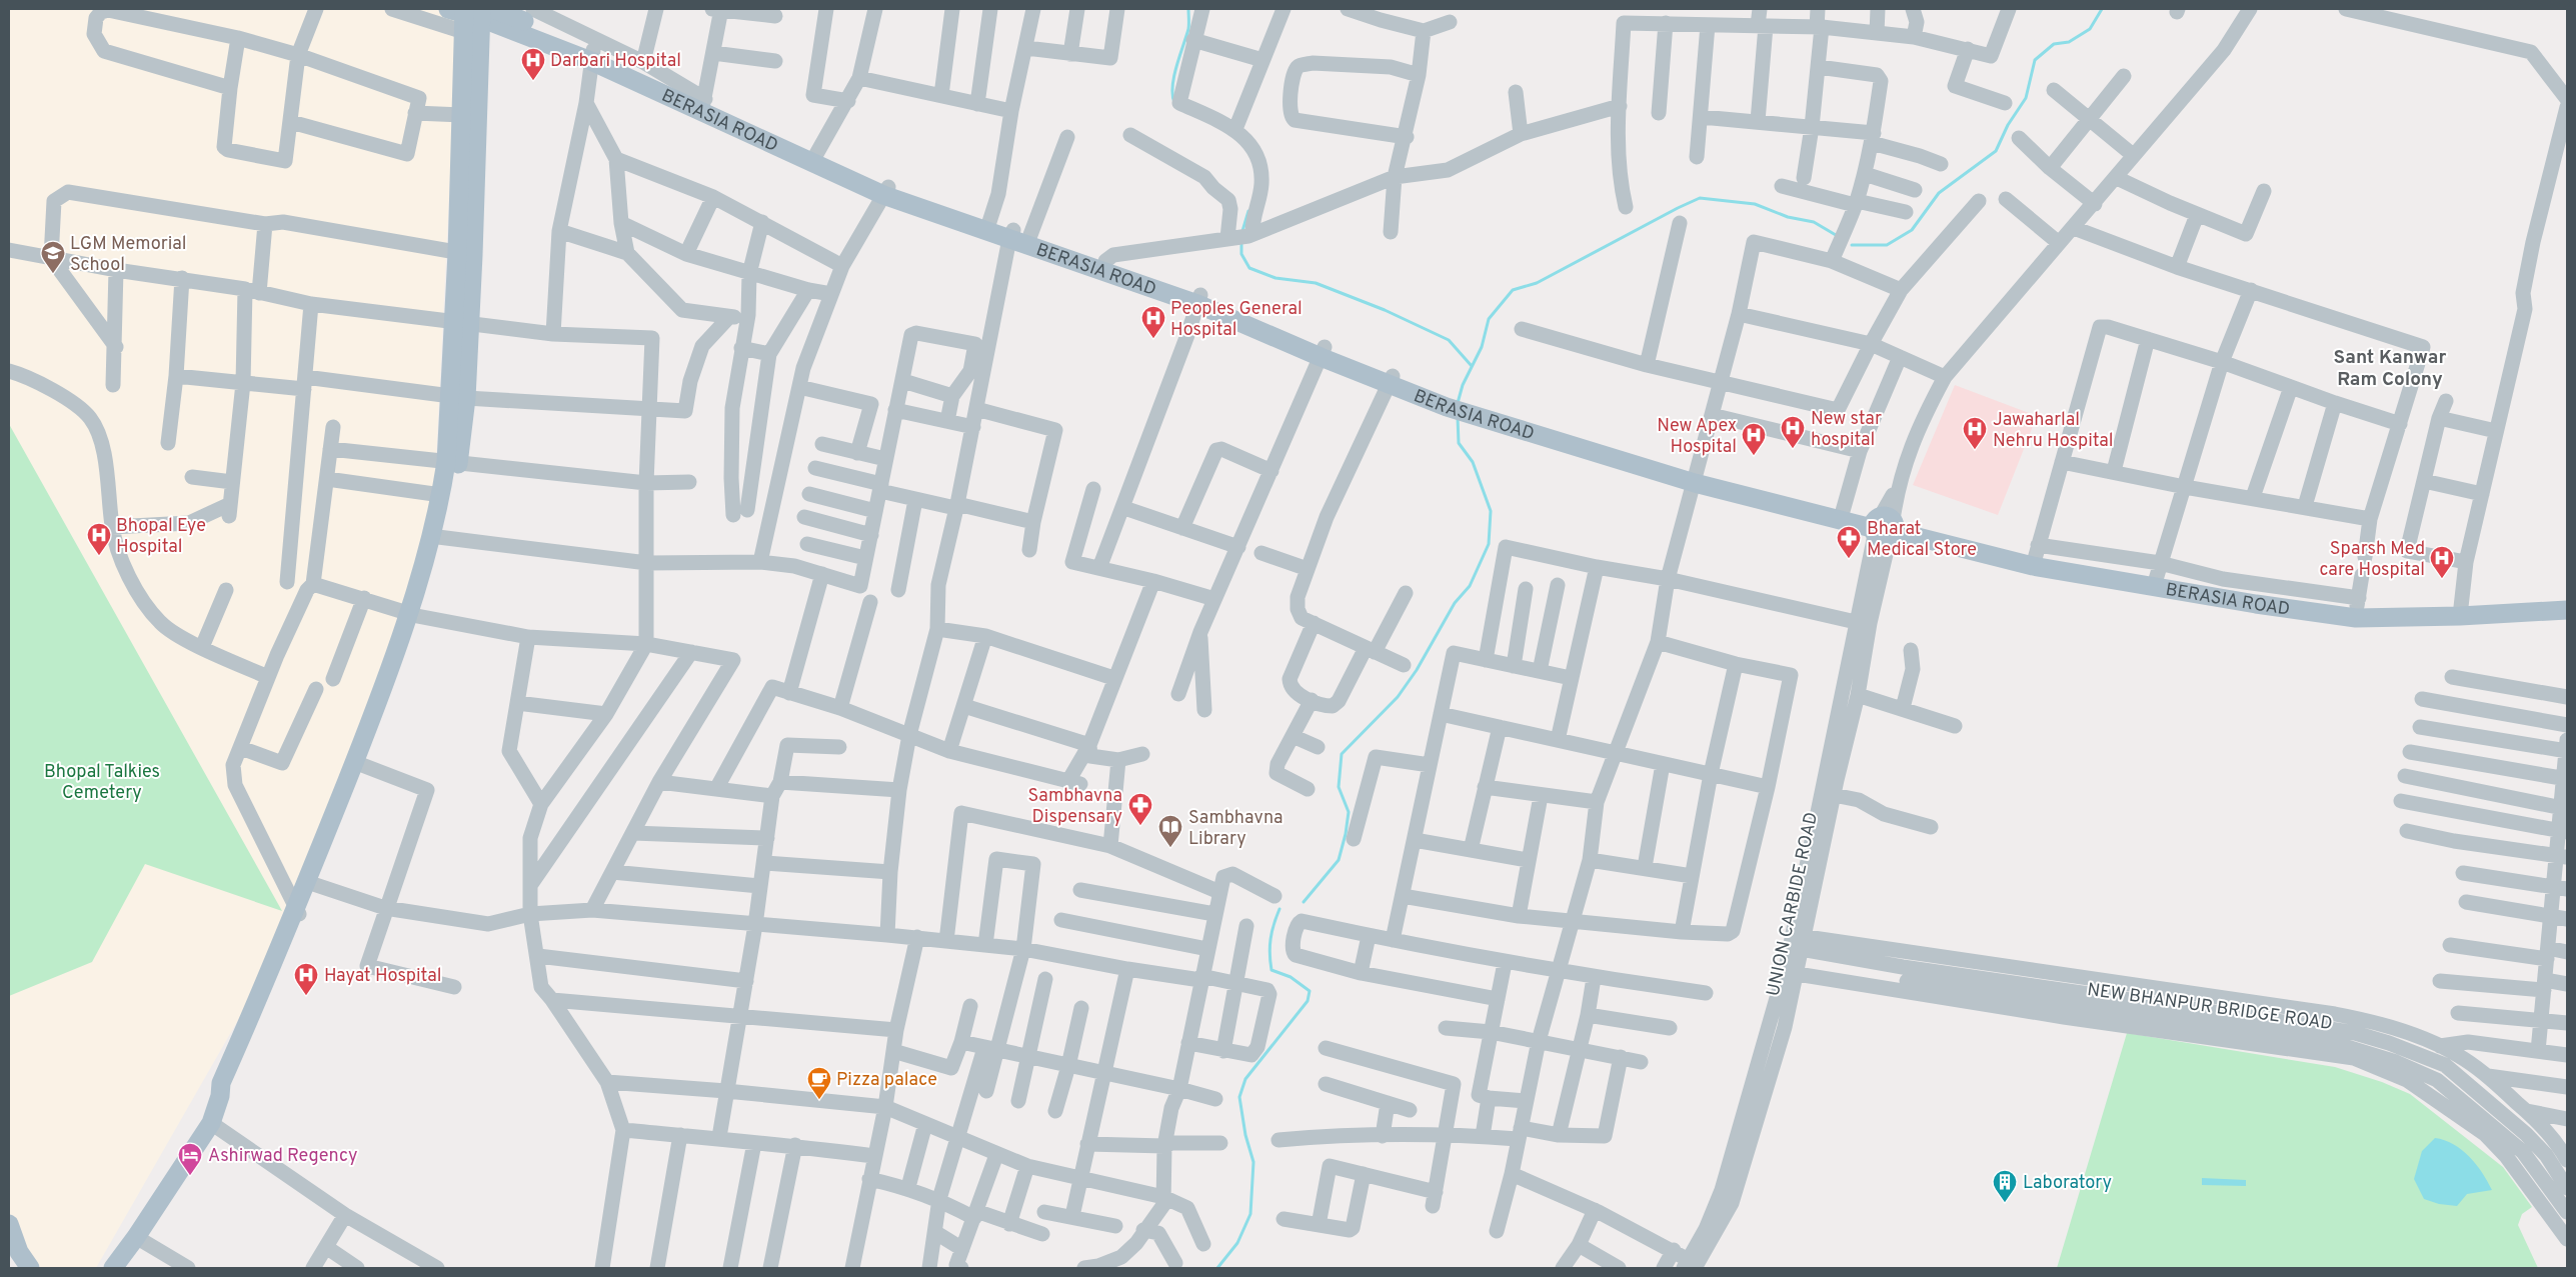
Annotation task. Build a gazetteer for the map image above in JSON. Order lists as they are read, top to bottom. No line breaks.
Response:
{"streets":{"main road":["BERASIA ROAD"],"street":["UNION CARBIDE ROAD","NEW BHANPUR BRIDGE ROAD"]},"crossings":[["BERASIA ROAD","UNION CARBIDE ROAD"],["UNION CARBIDE ROAD","NEW BHANPUR BRIDGE ROAD"]],"districts":["Sant Kanwar Ram Colony"],"parks":["Bhopal Talkies Cemetery"],"places":{"hospital":["Darbari Hospital","Peoples General Hospital","New star hospital","Jawaharlal Nehru Hospital","New Apex Hospital","Bhopal Eye Hospital","Sparsh Med care Hospital","Hayat Hospital"],"school or university":["LGM Memorial School"],"pharmacy":["Bharat Medical Store","Sambhavna Dispensary"],"library":["Sambhavna Library"],"cafe":["Pizza palace"],"hotel":["Ashirwad Regency"],"building":["Laboratory"]}}
